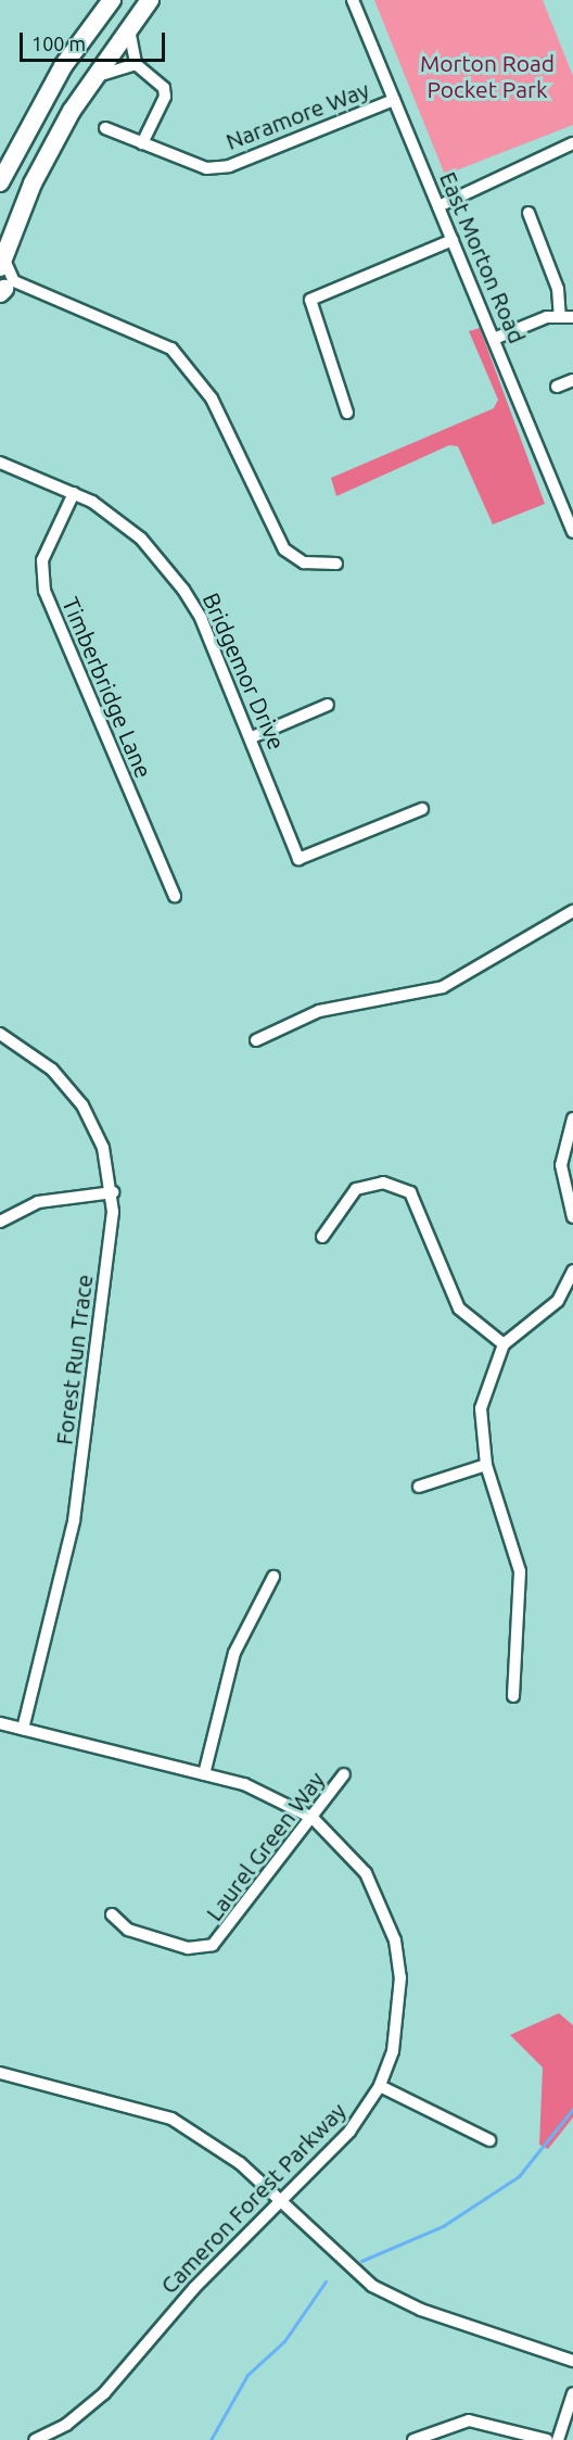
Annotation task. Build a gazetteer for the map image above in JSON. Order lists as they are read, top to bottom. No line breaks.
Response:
{"streets":{"street":["Naramore Way","East Morton Road","Bridgemor Drive","Timberbridge Lane","Forest Run Trace","Laurel Green Way","Cameron Forest Parkway"]},"crossings":[["Naramore Way","East Morton Road"],["Bridgemor Drive","Timberbridge Lane"],["Forest Run Trace","Cameron Forest Parkway"],["Laurel Green Way","Cameron Forest Parkway"]],"parks":["Morton Road Pocket Park"],"scale_bar":"100 m"}
